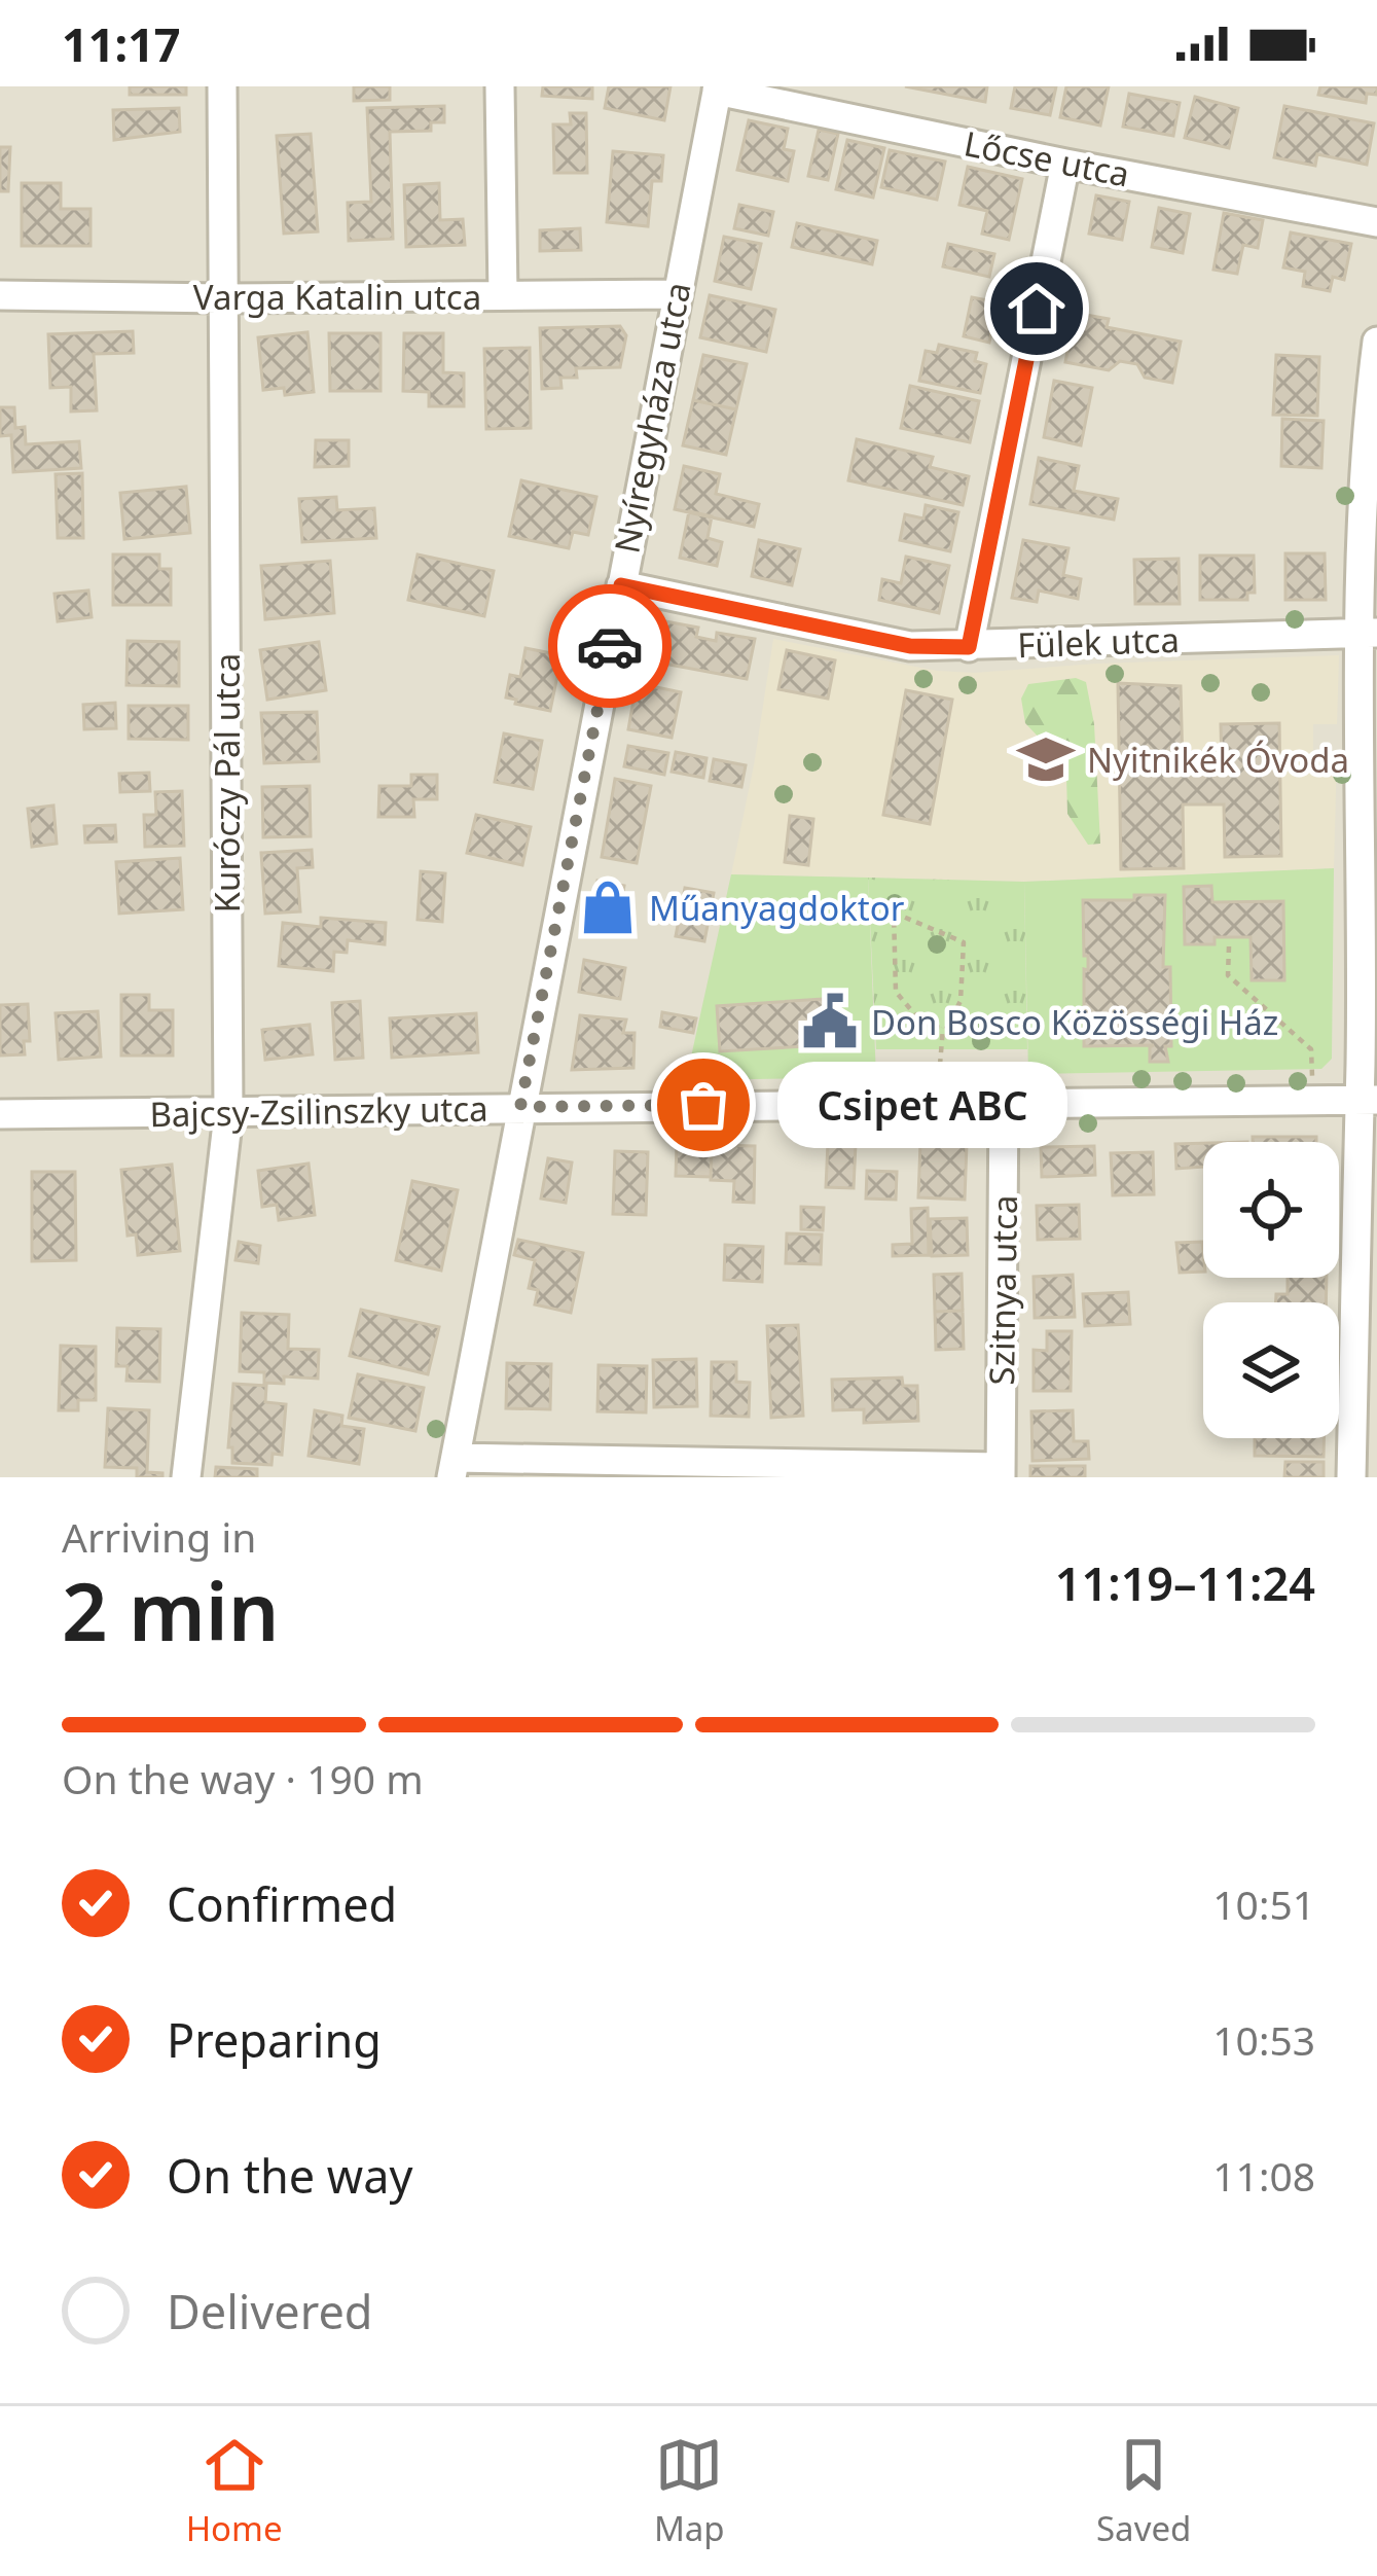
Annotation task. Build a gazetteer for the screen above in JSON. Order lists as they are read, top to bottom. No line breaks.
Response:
{"streets":{"street":["Lőcse utca","Varga Katalin utca","Nyíregyháza utca","Fülek utca","Kuróczy Pál utca","Bajcsy-Zsilinszky utca","Szitnya utca"]},"crossings":[["Lőcse utca","Nyíregyháza utca"],["Varga Katalin utca","Nyíregyháza utca"],["Varga Katalin utca","Kuróczy Pál utca"],["Nyíregyháza utca","Fülek utca"],["Nyíregyháza utca","Bajcsy-Zsilinszky utca"],["Kuróczy Pál utca","Bajcsy-Zsilinszky utca"],["Bajcsy-Zsilinszky utca","Szitnya utca"]],"places":{"school or university":["Nyitnikék Óvoda"],"shop":["Műanyagdoktor"],"public building":["Don Bosco Közösségi Ház"],"other":["Csipet ABC"]},"page":{"status":"11:17","bubble":"Csipet ABC","heading":["2 min","Arriving in","11:19–11:24"],"bar":"On the way · 190 m","list":[["Confirmed","10:51"],["Preparing","10:53"],["On the way","11:08"],"Delivered"],"tabs":["Home","Map","Saved"]}}
